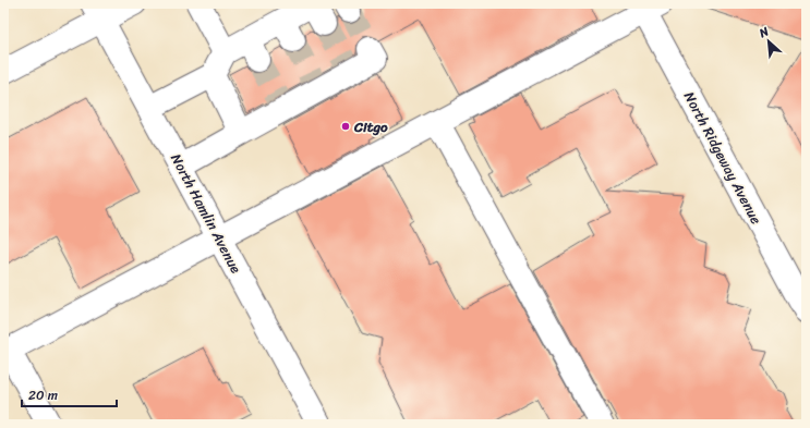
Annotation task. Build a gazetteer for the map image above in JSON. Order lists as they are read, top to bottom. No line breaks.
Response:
{"streets":{"street":["North Ridgeway Avenue","North Hamlin Avenue"]},"places":["Citgo"],"scale_bar":"20 m","north":"top left"}
